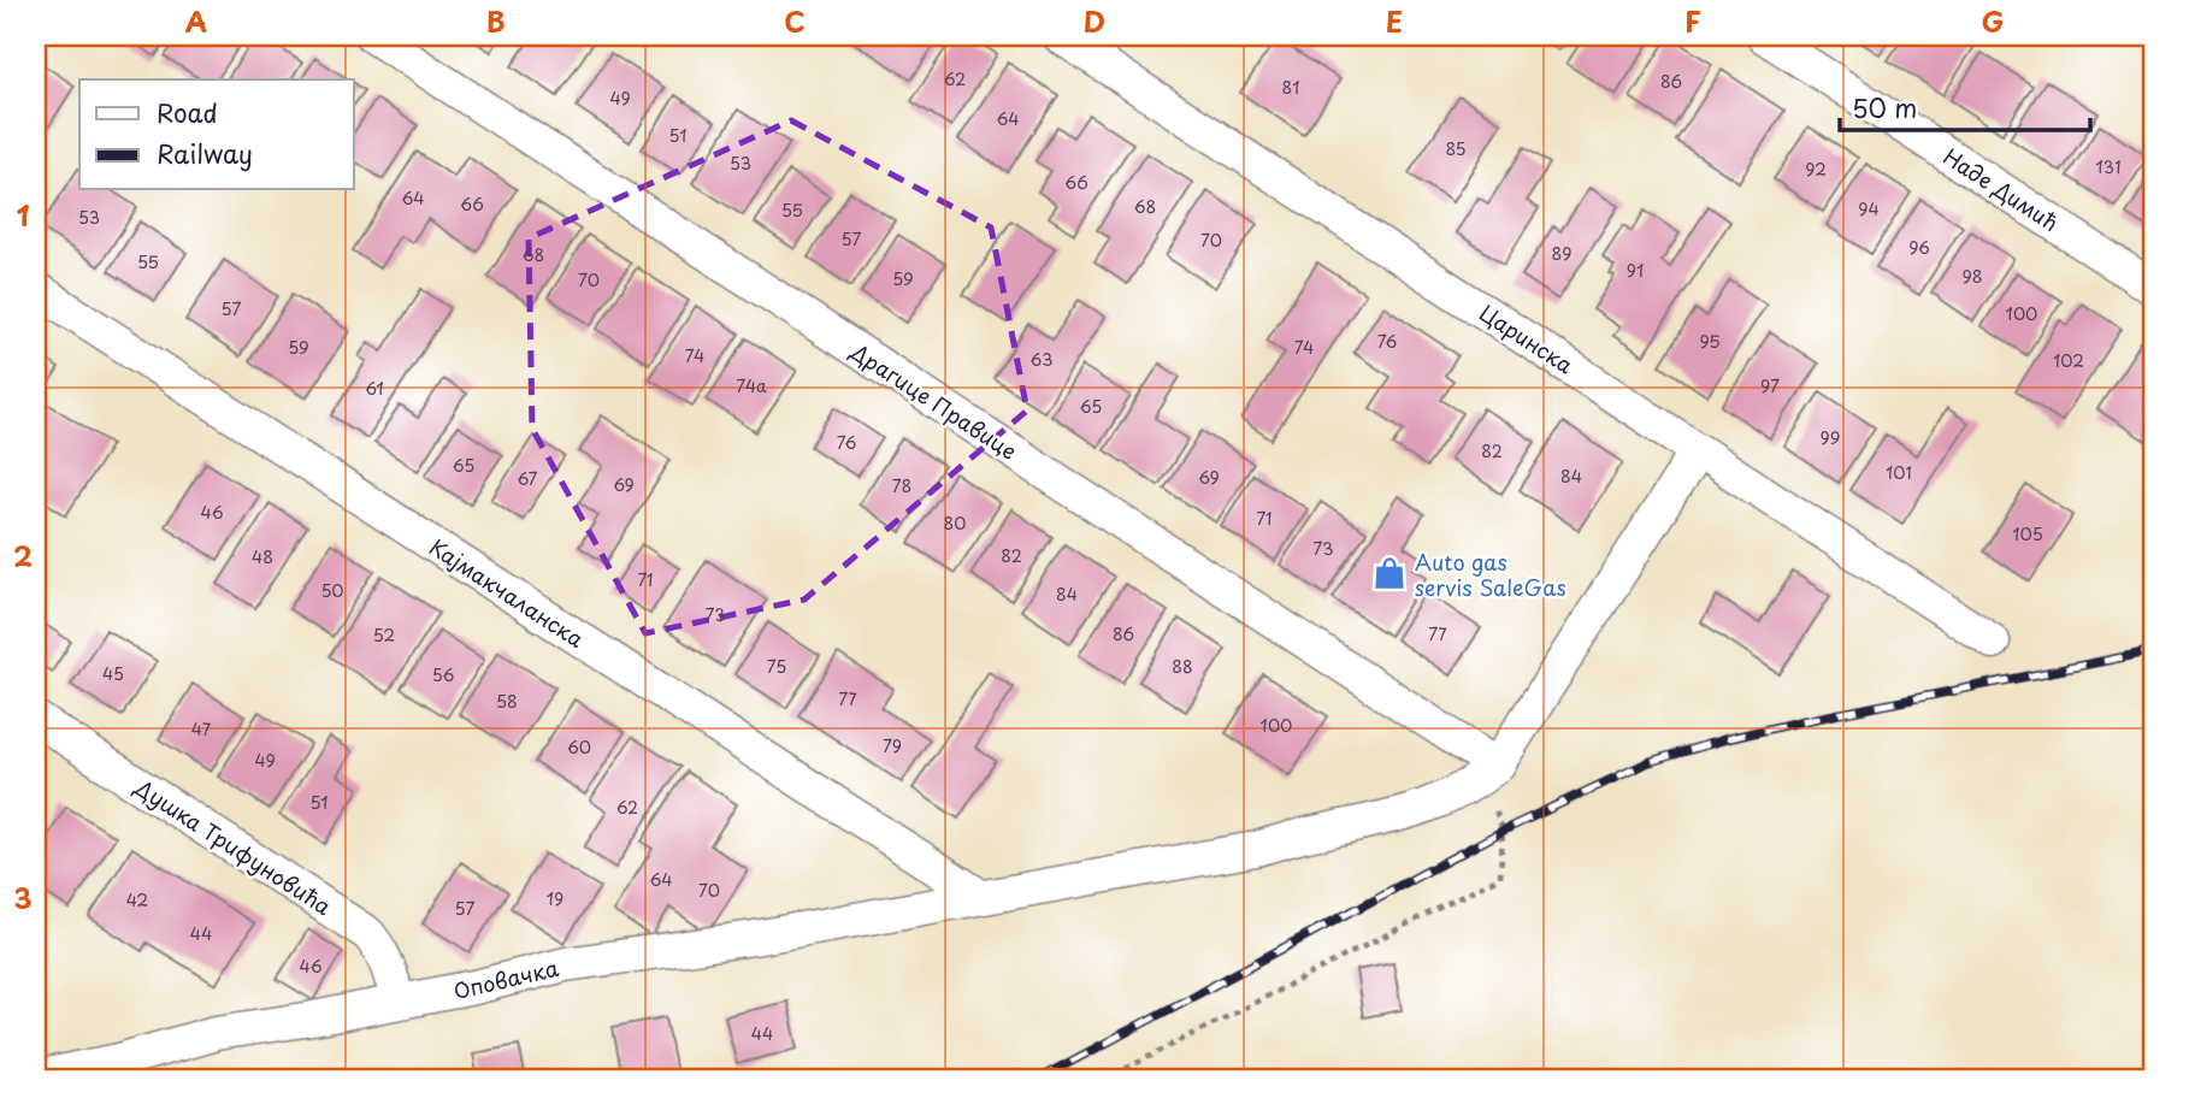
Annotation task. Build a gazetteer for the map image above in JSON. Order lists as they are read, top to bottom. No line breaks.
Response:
{"streets":{"street":["Наде Димић","Царинска","Драгице Правице","Кајмакчаланска","Душка Трифуновића","Оповачка"]},"crossings":[["Драгице Правице","Оповачка"],["Кајмакчаланска","Оповачка"],["Душка Трифуновића","Оповачка"]],"places":{"shop":["Auto gas servis SaleGas"]},"house_numbers":["62","86","81","49","64","51","85","53","131","92","66","64","66","68","94","55","53","57","70","96","89","68","55","91","98","59","70","57","100","76","95","59","74","74","63","102","74a","97","61","65","99","76","82","65","101","84","69","67","69","78","46","71","80","105","73","82","48","71","50","84","73","86","77","52","75","88","45","56","77","58","100","47","79","60","49","51","62","64","70","19","42","57","44","46","44"],"legend":["Road","Railway"],"scale_bar":"50 m","grid":{"columns":["A","B","C","D","E","F","G"],"rows":["1","2","3"]}}
